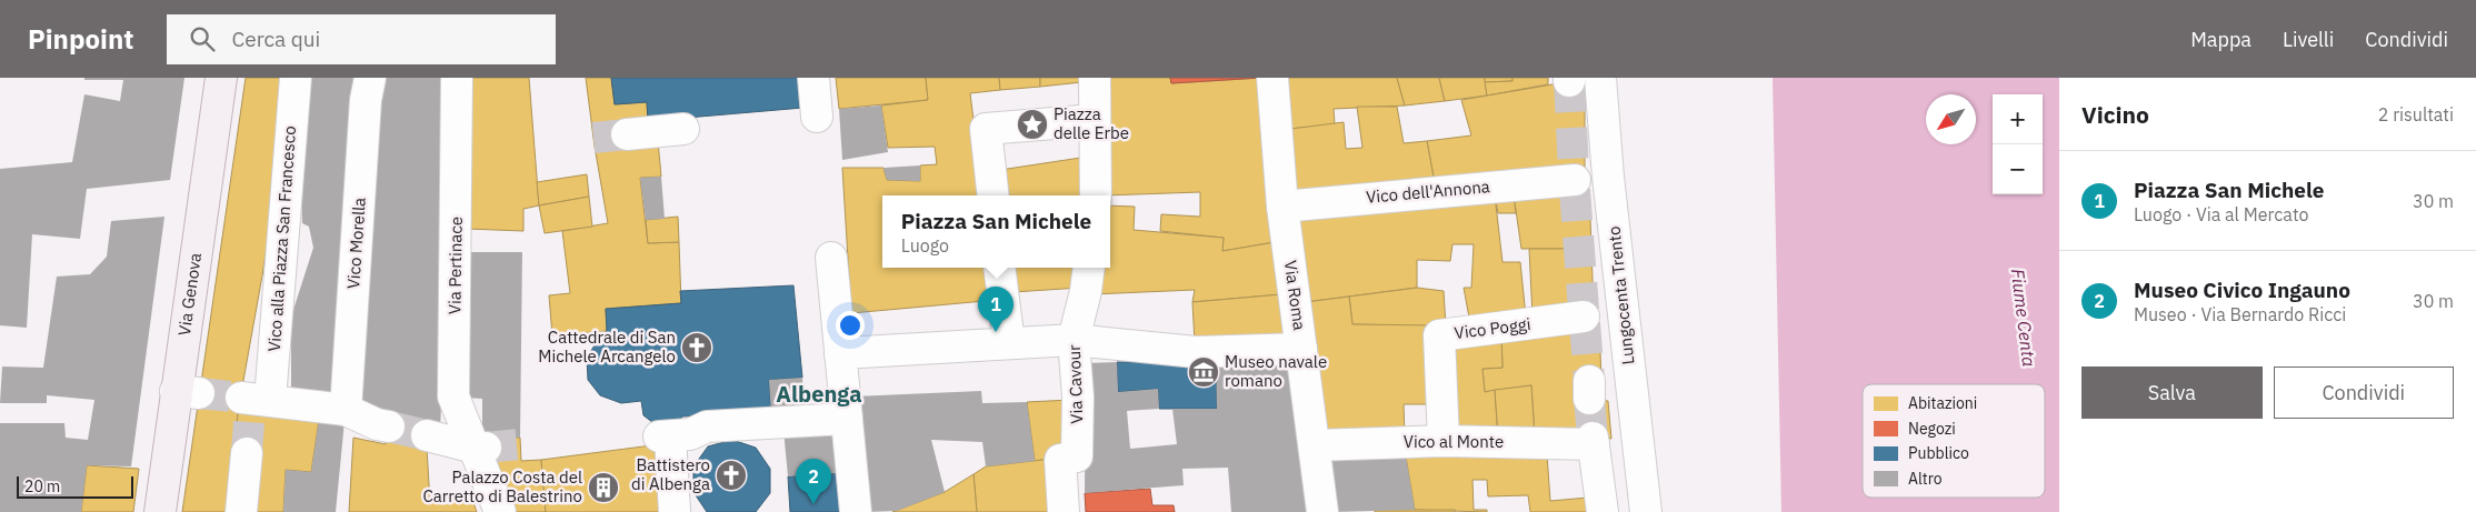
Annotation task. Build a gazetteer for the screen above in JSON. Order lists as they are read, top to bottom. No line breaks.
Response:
{"streets":{"main road":["Via Genova"],"street":["Vico dell'Annona","Vico alla Piazza San Francesco","Vico Morella","Via Pertinace","Via Roma","Lungocenta Trento","Vico Poggi","Via Cavour","Vico al Monte"]},"crossings":[["Vico dell'Annona","Via Roma"],["Vico alla Piazza San Francesco","Vico Morella"],["Via Roma","Vico al Monte"],["Vico Poggi","Vico al Monte"]],"districts":["Albenga"],"water":["Fiume Centa"],"places":{"place":["Piazza delle Erbe"],"church":["Cattedrale di San Michele Arcangelo","Battistero di Albenga"],"museum":["Museo navale romano"],"building":["Palazzo Costa del Carretto di Balestrino"]},"legend":["Abitazioni","Negozi","Pubblico","Altro"],"scale_bar":"20 m","north":"bottom left","page":{"header":"Pinpoint","search":"Cerca qui","nav":["Mappa","Livelli","Condividi"],"heading":["Vicino","2 risultati"],"map_buttons":["+","−"],"list":[{"mark":"1","name":"Piazza San Michele","note":"Luogo · Via al Mercato","value":"30 m"},{"mark":"2","name":"Museo Civico Ingauno","note":"Museo · Via Bernardo Ricci","value":"30 m"}],"popup":["Piazza San Michele","Luogo"],"pins":["1","2"],"buttons":["Salva","Condividi"],"scale":"20 m"}}
